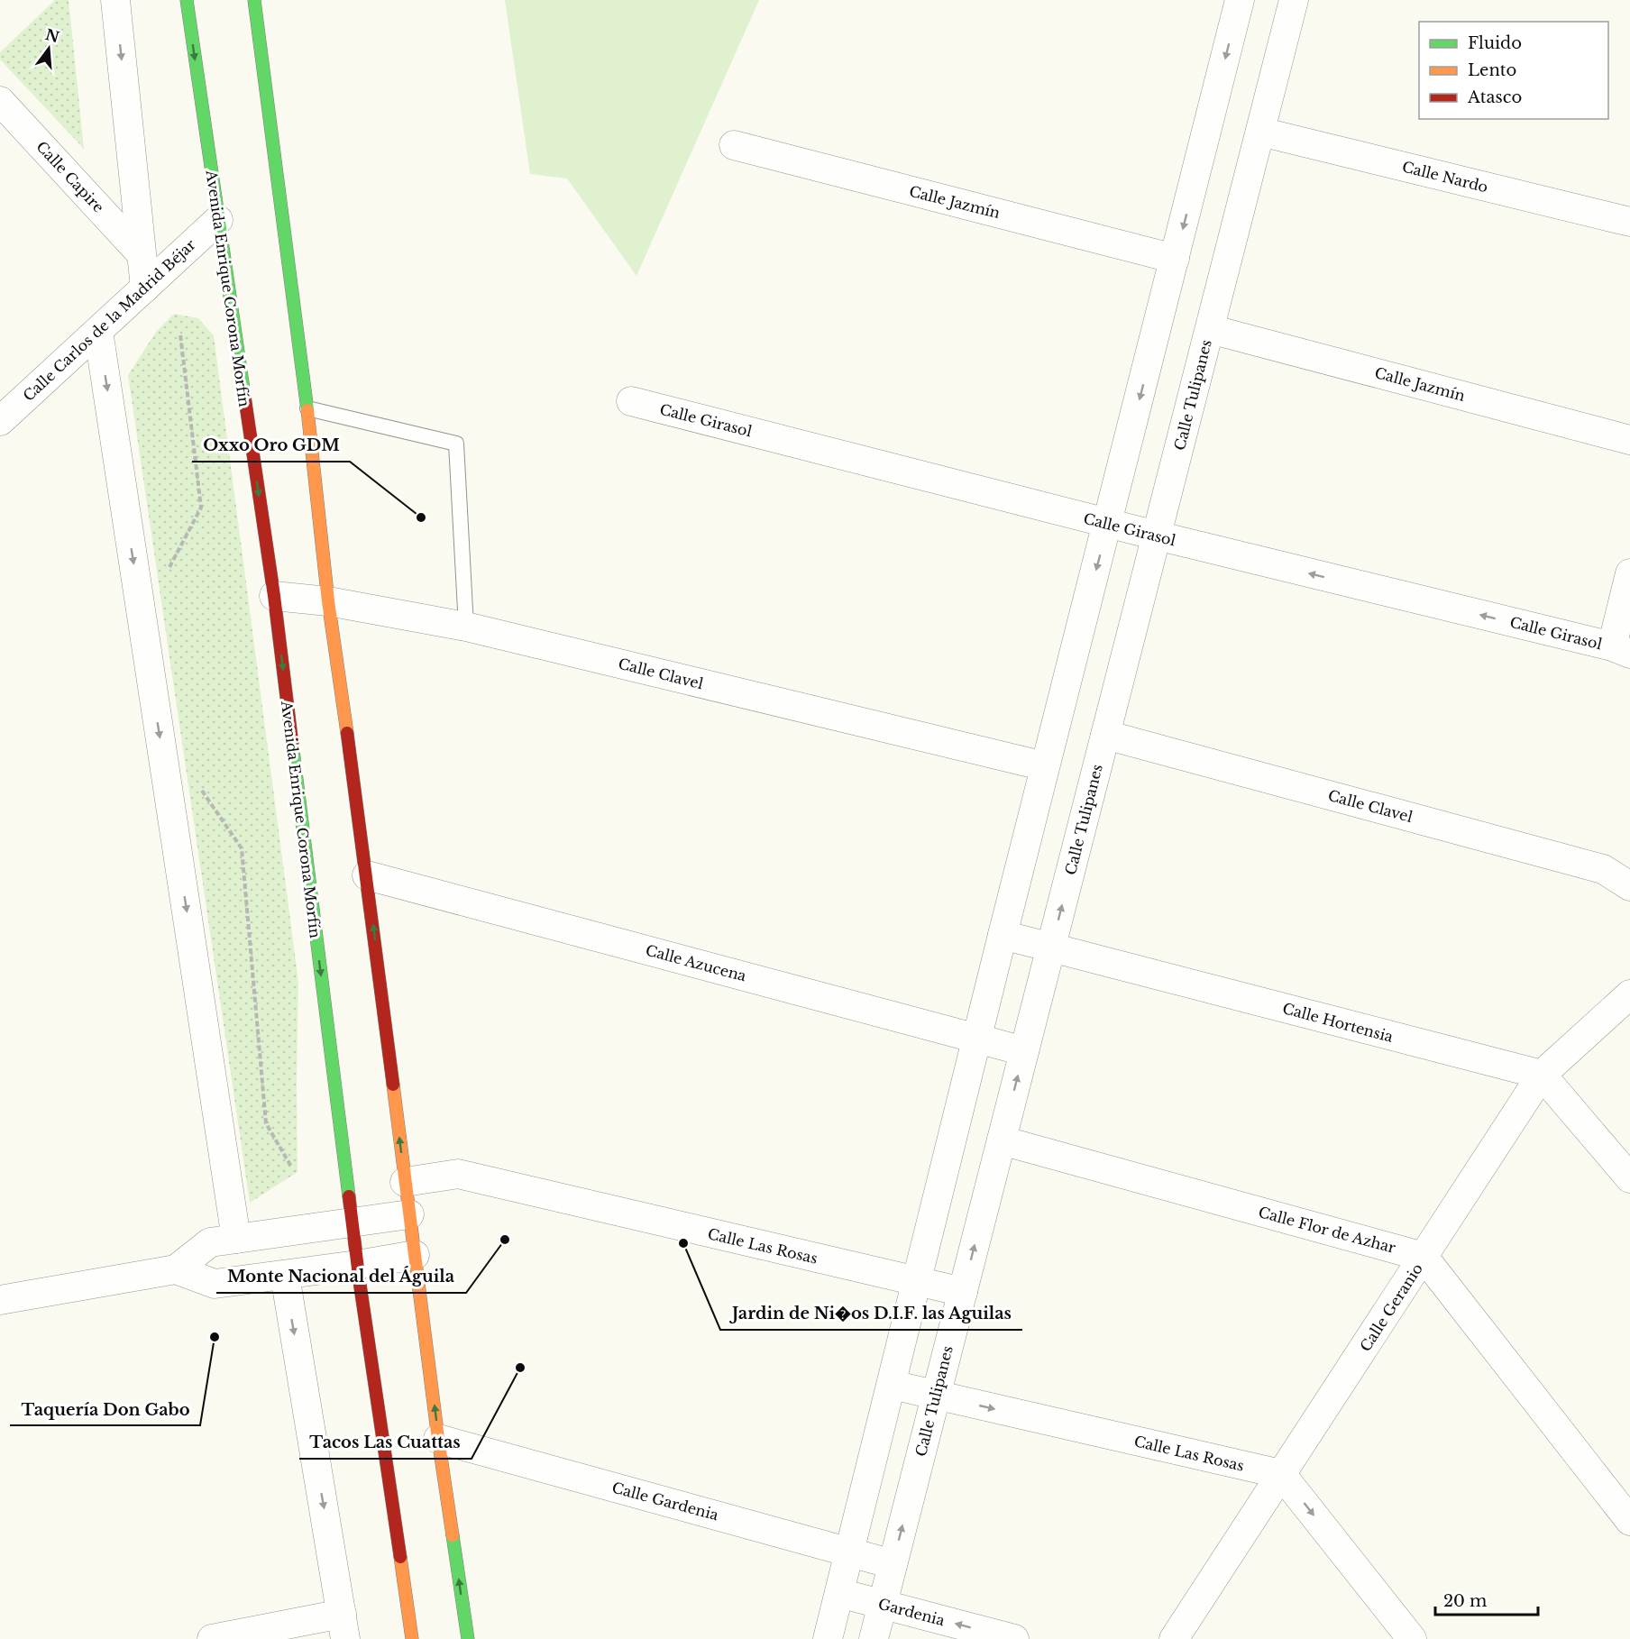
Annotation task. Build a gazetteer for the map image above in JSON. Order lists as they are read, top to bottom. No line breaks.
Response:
{"streets":{"main road":["Avenida Enrique Corona Morfín"],"street":["Calle Capire","Calle Nardo","Calle Jazmín","Calle Carlos de la Madrid Béjar","Calle Tulipanes","Calle Girasol","Calle Clavel","Calle Azucena","Calle Hortensia","Calle Flor de Azhar","Calle Las Rosas","Calle Geranio","Calle Gardenia","Gardenia"]},"crossings":[["Calle Nardo","Calle Tulipanes"],["Calle Jazmín","Calle Tulipanes"],["Avenida Enrique Corona Morfín","Calle Carlos de la Madrid Béjar"],["Avenida Enrique Corona Morfín","Calle Clavel"],["Calle Tulipanes","Calle Girasol"],["Calle Tulipanes","Calle Clavel"],["Calle Tulipanes","Calle Azucena"],["Calle Tulipanes","Calle Hortensia"],["Calle Tulipanes","Calle Flor de Azhar"],["Calle Tulipanes","Calle Las Rosas"],["Calle Tulipanes","Calle Gardenia"],["Calle Tulipanes","Gardenia"],["Calle Hortensia","Calle Geranio"],["Calle Flor de Azhar","Calle Geranio"],["Calle Las Rosas","Calle Geranio"]],"one_way":["Calle Girasol","Calle Las Rosas","Gardenia"],"places":["Oxxo Oro GDM","Monte Nacional del Águila","Jardin de Ni�os D.I.F. las Aguilas","Taquería Don Gabo","Tacos Las Cuattas"],"legend":["Fluido","Lento","Atasco"],"scale_bar":"20 m","north":"top"}
